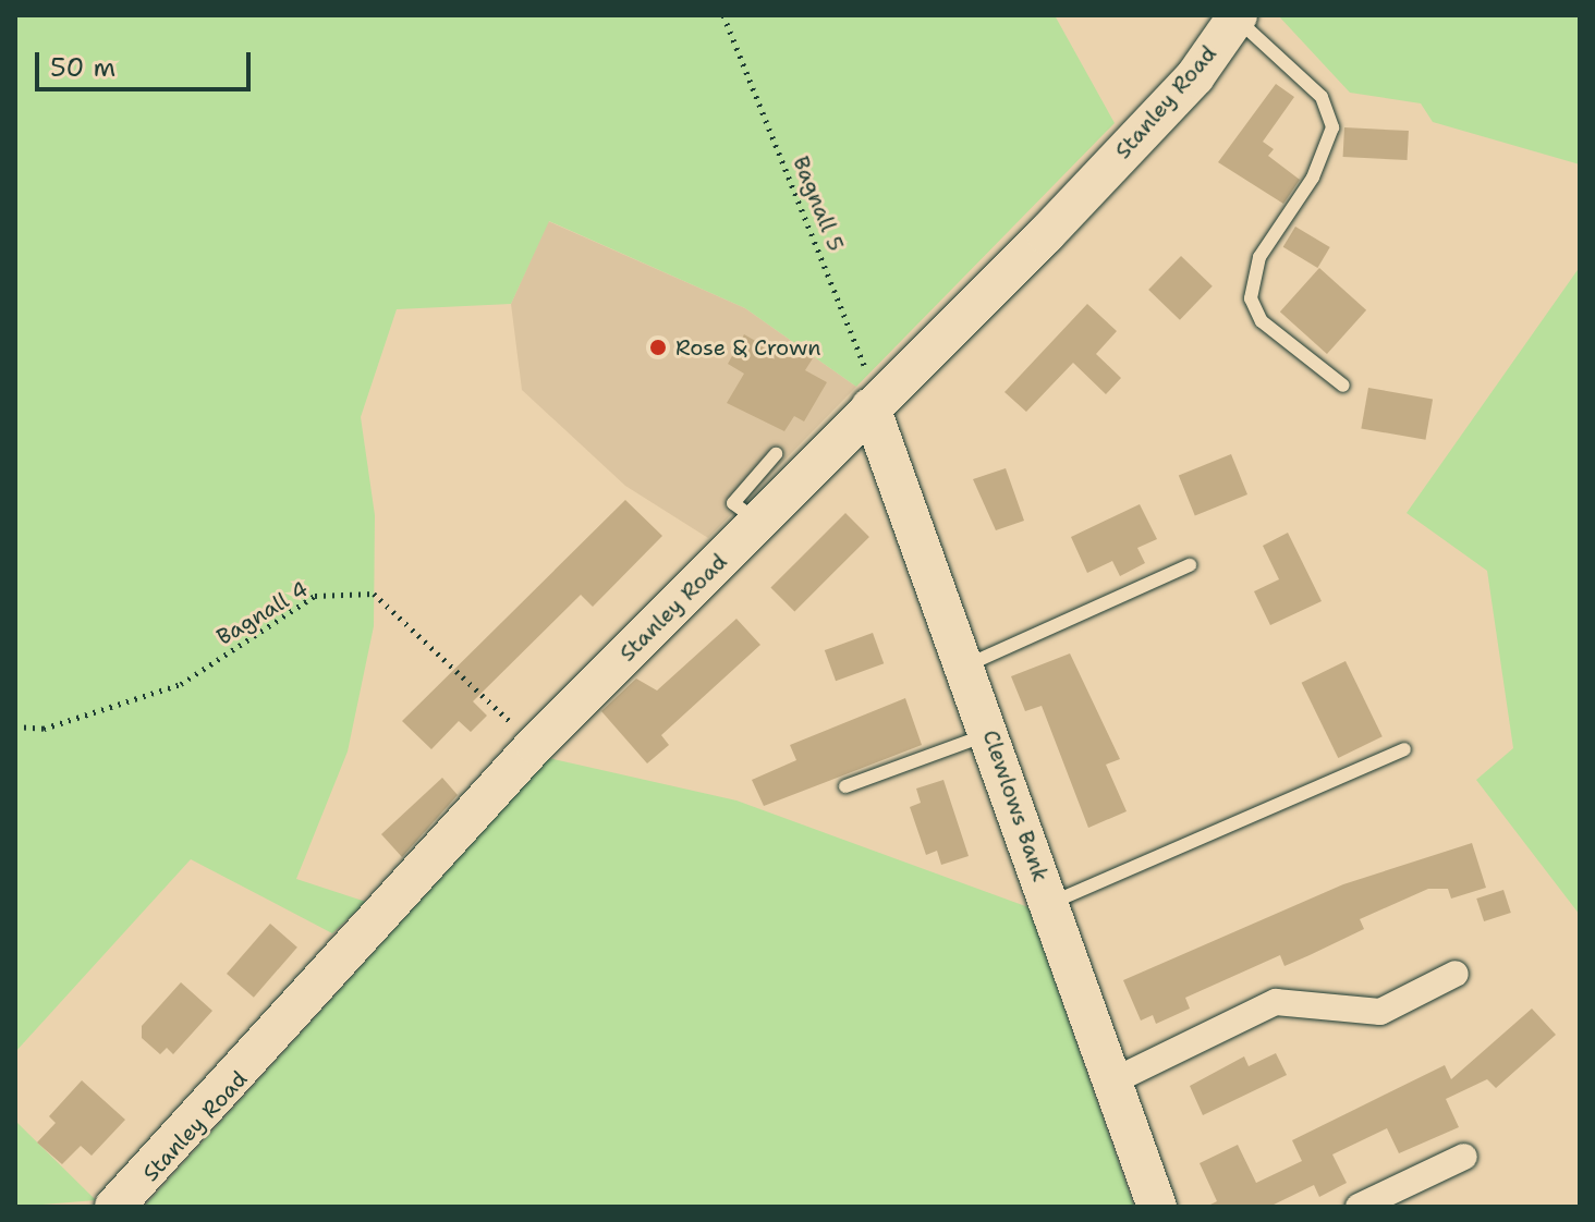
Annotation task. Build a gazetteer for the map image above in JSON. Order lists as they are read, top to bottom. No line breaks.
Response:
{"streets":{"street":["Stanley Road","Clewlows Bank"],"path":["Bagnall 5","Bagnall 4"]},"crossings":[["Stanley Road","Bagnall 5"],["Stanley Road","Bagnall 4"],["Stanley Road","Clewlows Bank"],["Bagnall 5","Clewlows Bank"]],"places":["Rose & Crown"],"scale_bar":"50 m"}
